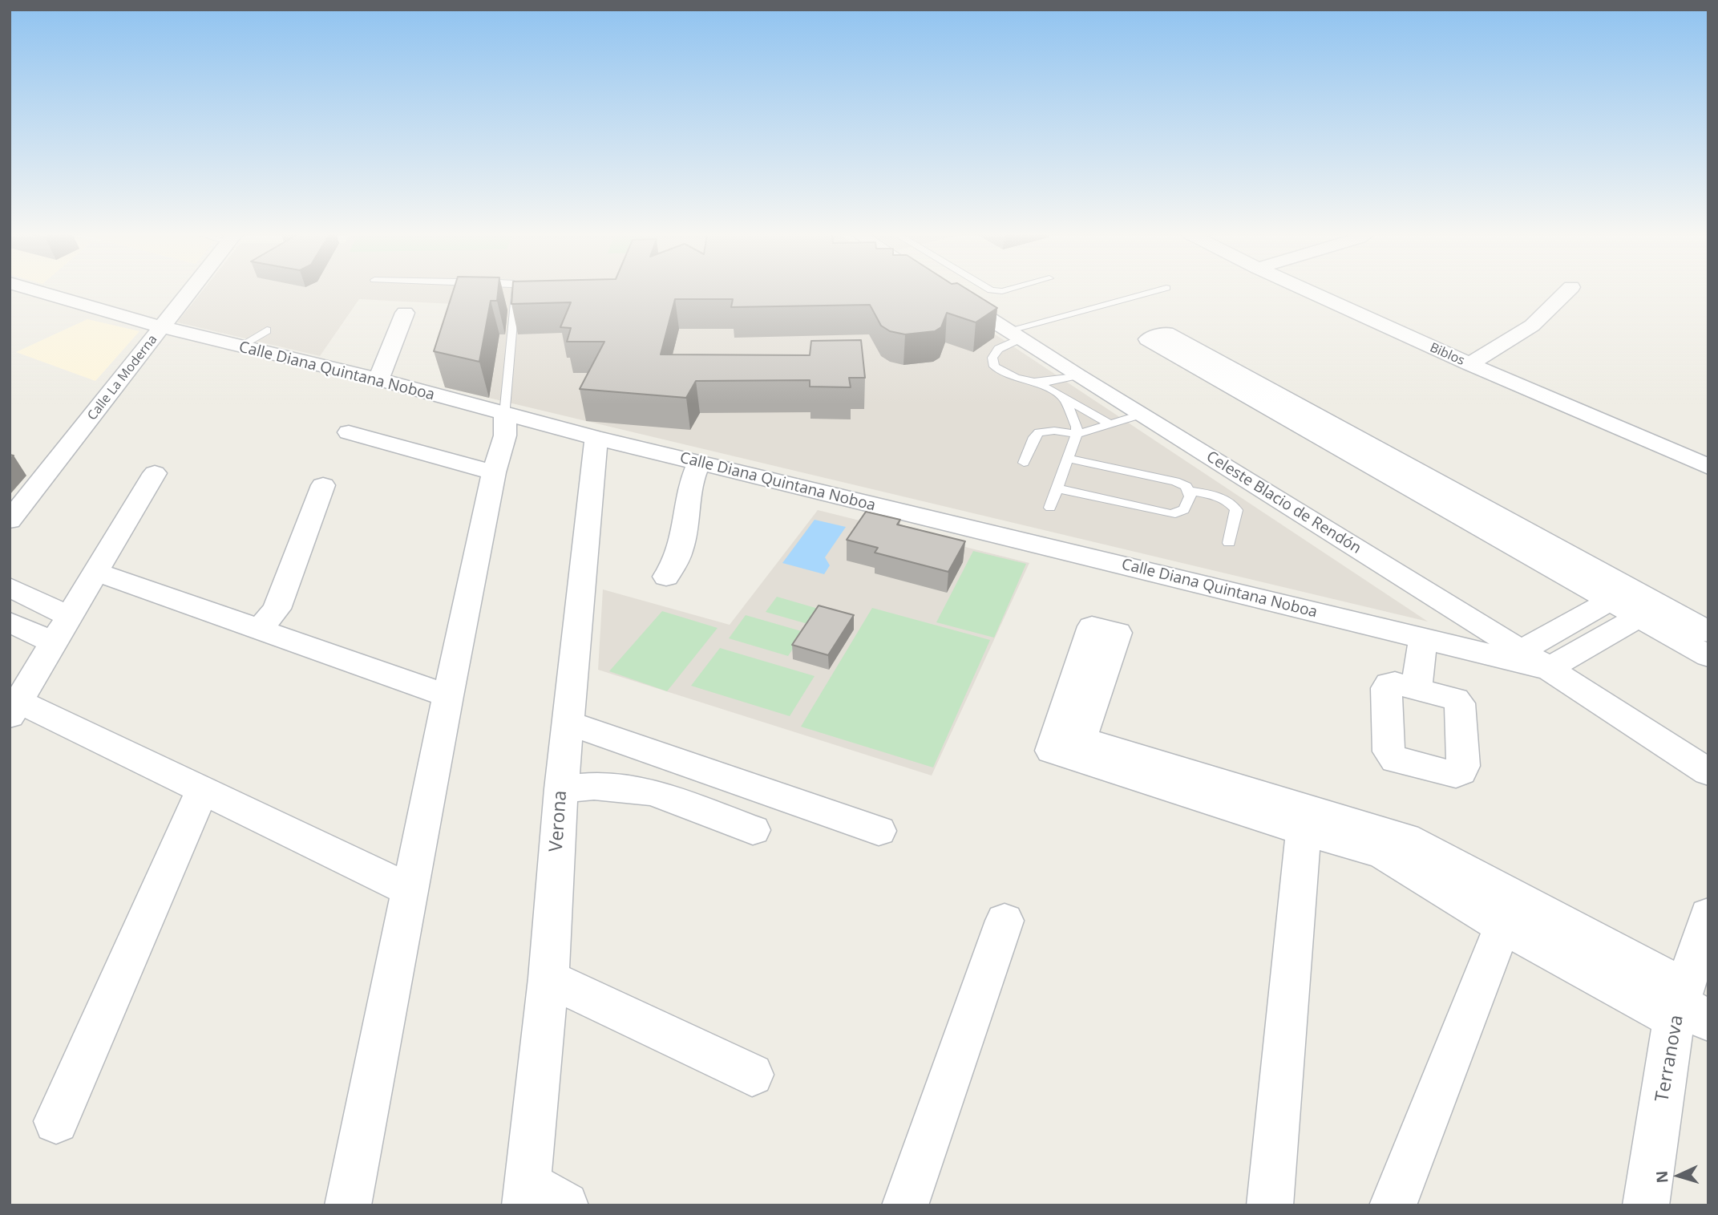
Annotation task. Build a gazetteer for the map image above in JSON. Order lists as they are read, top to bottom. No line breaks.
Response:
{"streets":{"street":["Biblos","Calle Diana Quintana Noboa","Calle La Moderna","Celeste Blacio de Rendón","Verona","Terranova"]},"crossings":[["Calle Diana Quintana Noboa","Calle La Moderna"],["Calle Diana Quintana Noboa","Celeste Blacio de Rendón"],["Calle Diana Quintana Noboa","Verona"]],"north":"left"}
